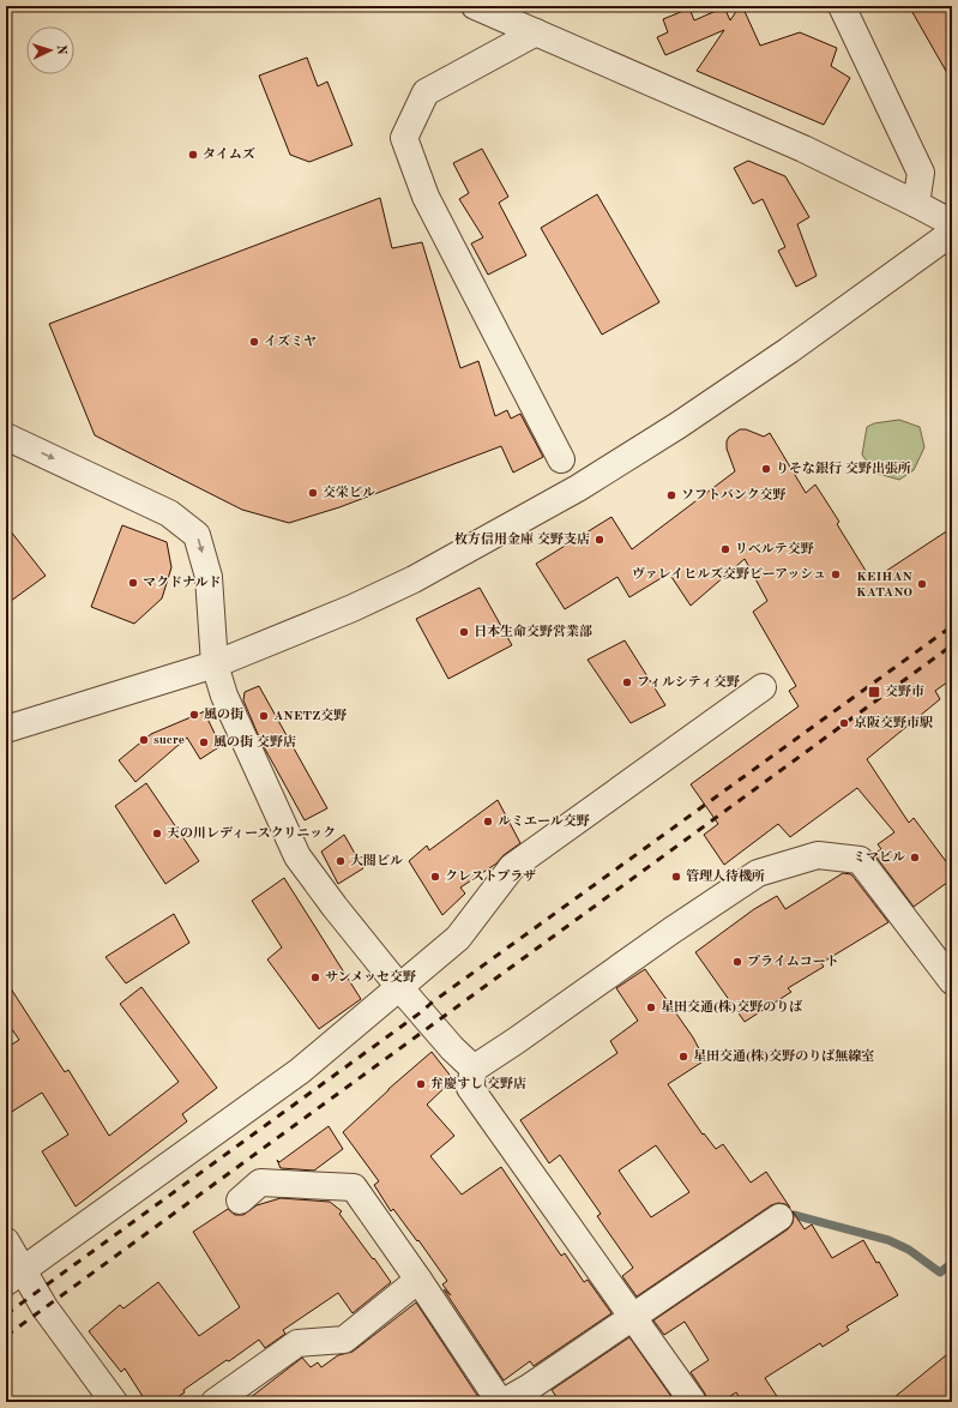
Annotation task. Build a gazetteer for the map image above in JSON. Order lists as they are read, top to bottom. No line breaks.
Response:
{"places":{"other":["タイムズ","イズミヤ","りそな銀行 交野出張所","交栄ビル","ソフトバンク交野","枚方信用金庫 交野支店","リベルテ交野","ヴァレイヒルズ交野ビーアッシュ","マクドナルド","KEIHAN KATANO","日本生命交野営業部","フィルシティ交野","風の街","ANETZ交野","京阪交野市駅","sucre","風の街 交野店","ルミエール交野","天の川レディースクリニック","ミマビル","大閤ビル","クレストプラザ","管理人待機所","プライムコート","サンメッセ交野","星田交通(株)交野のりば","星田交通(株)交野のりば無線室","弁慶すし 交野店"],"transit":["交野市"]},"north":"right"}
